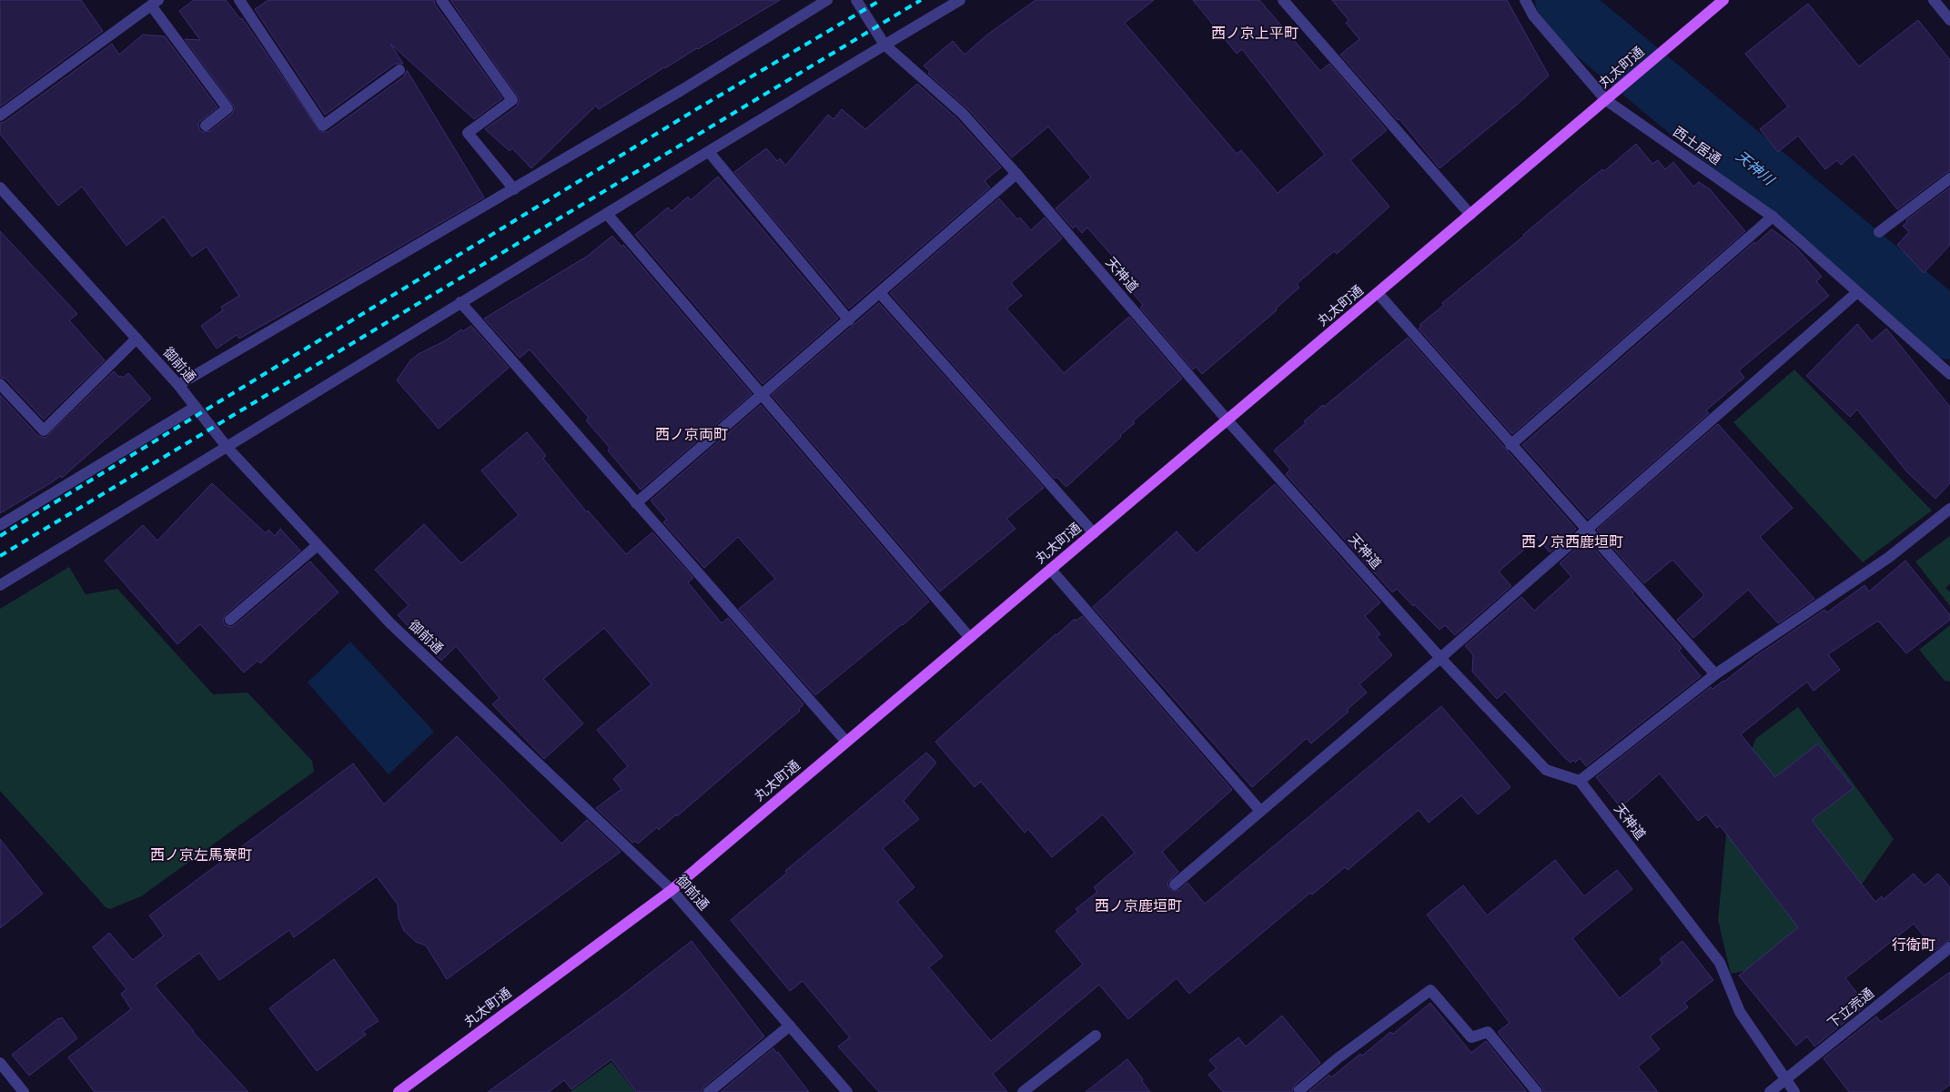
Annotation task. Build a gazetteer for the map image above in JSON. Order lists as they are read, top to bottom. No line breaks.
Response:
{"streets":{"main road":["丸太町通"],"street":["西土居通","天神道","御前通","下立売通"]},"crossings":[["丸太町通","西土居通"],["丸太町通","天神道"],["丸太町通","御前通"],["天神道","下立売通"]],"districts":["西ノ京上平町","西ノ京両町","西ノ京西鹿垣町","西ノ京左馬寮町","西ノ京鹿垣町","行衛町"],"water":["天神川"]}
